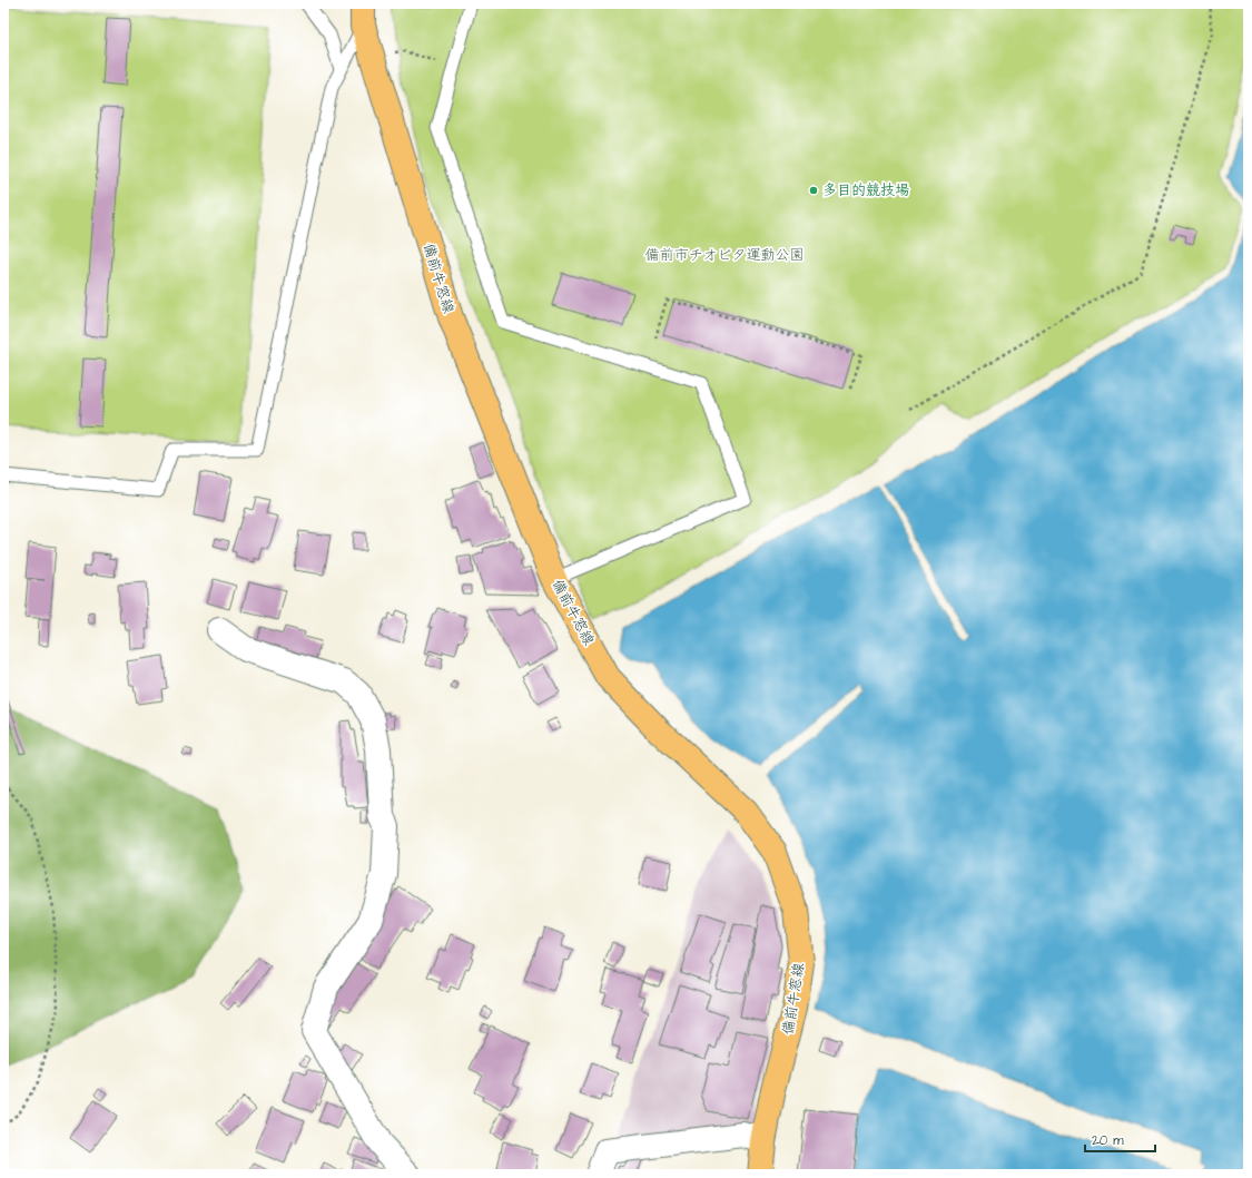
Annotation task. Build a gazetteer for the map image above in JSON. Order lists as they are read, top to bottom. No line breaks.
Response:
{"streets":{"main road":["備前牛窓線"]},"parks":["備前市チオビタ運動公園"],"places":["多目的競技場"],"scale_bar":"20 m"}
